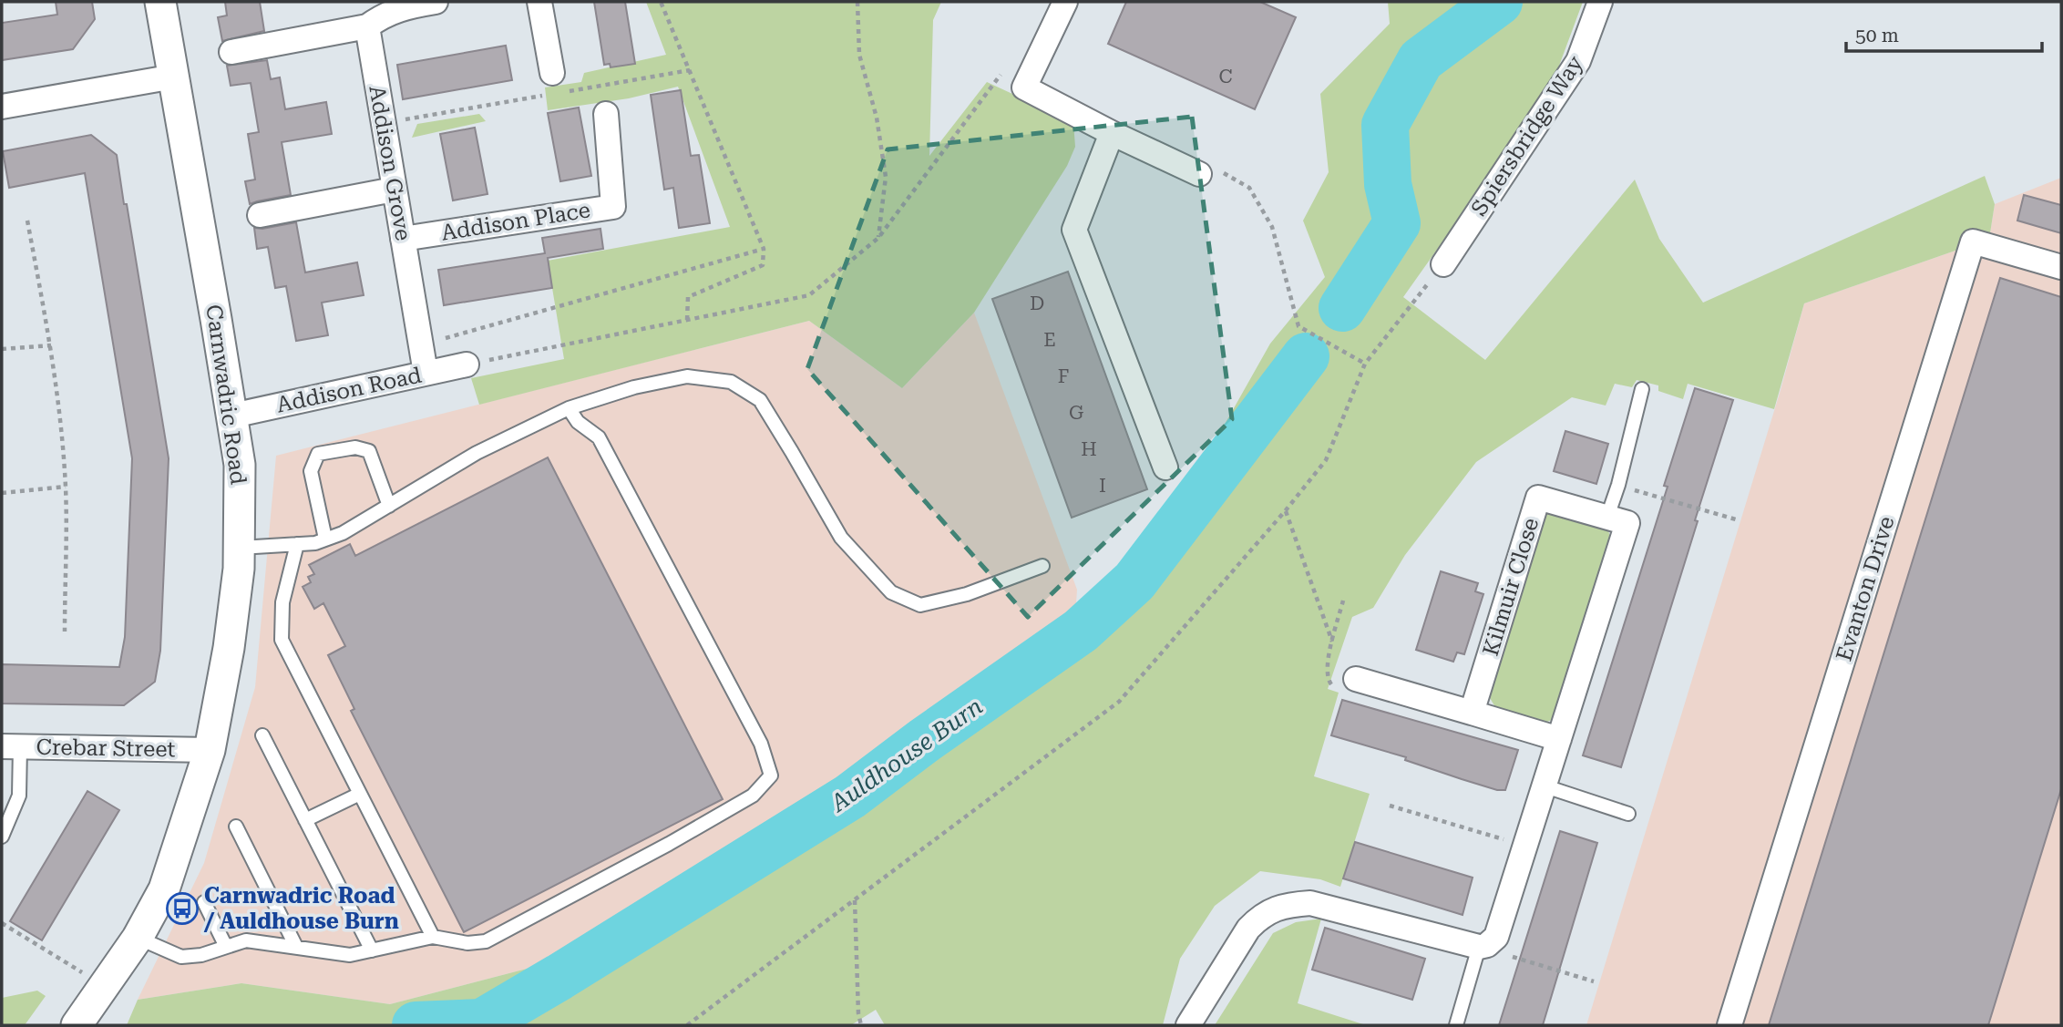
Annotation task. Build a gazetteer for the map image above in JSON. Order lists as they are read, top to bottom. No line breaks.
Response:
{"streets":{"street":["Spiersbridge Way","Addison Grove","Addison Place","Addison Road","Carnwadric Road","Kilmuir Close","Evanton Drive","Crebar Street"]},"crossings":[["Addison Grove","Addison Place"],["Addison Grove","Addison Road"],["Addison Road","Carnwadric Road"],["Carnwadric Road","Crebar Street"]],"water":["Auldhouse Burn"],"places":{"bus stop":["Carnwadric Road / Auldhouse Burn"]},"house_numbers":["C","D","E","F","G","H","I"],"scale_bar":"50 m"}
